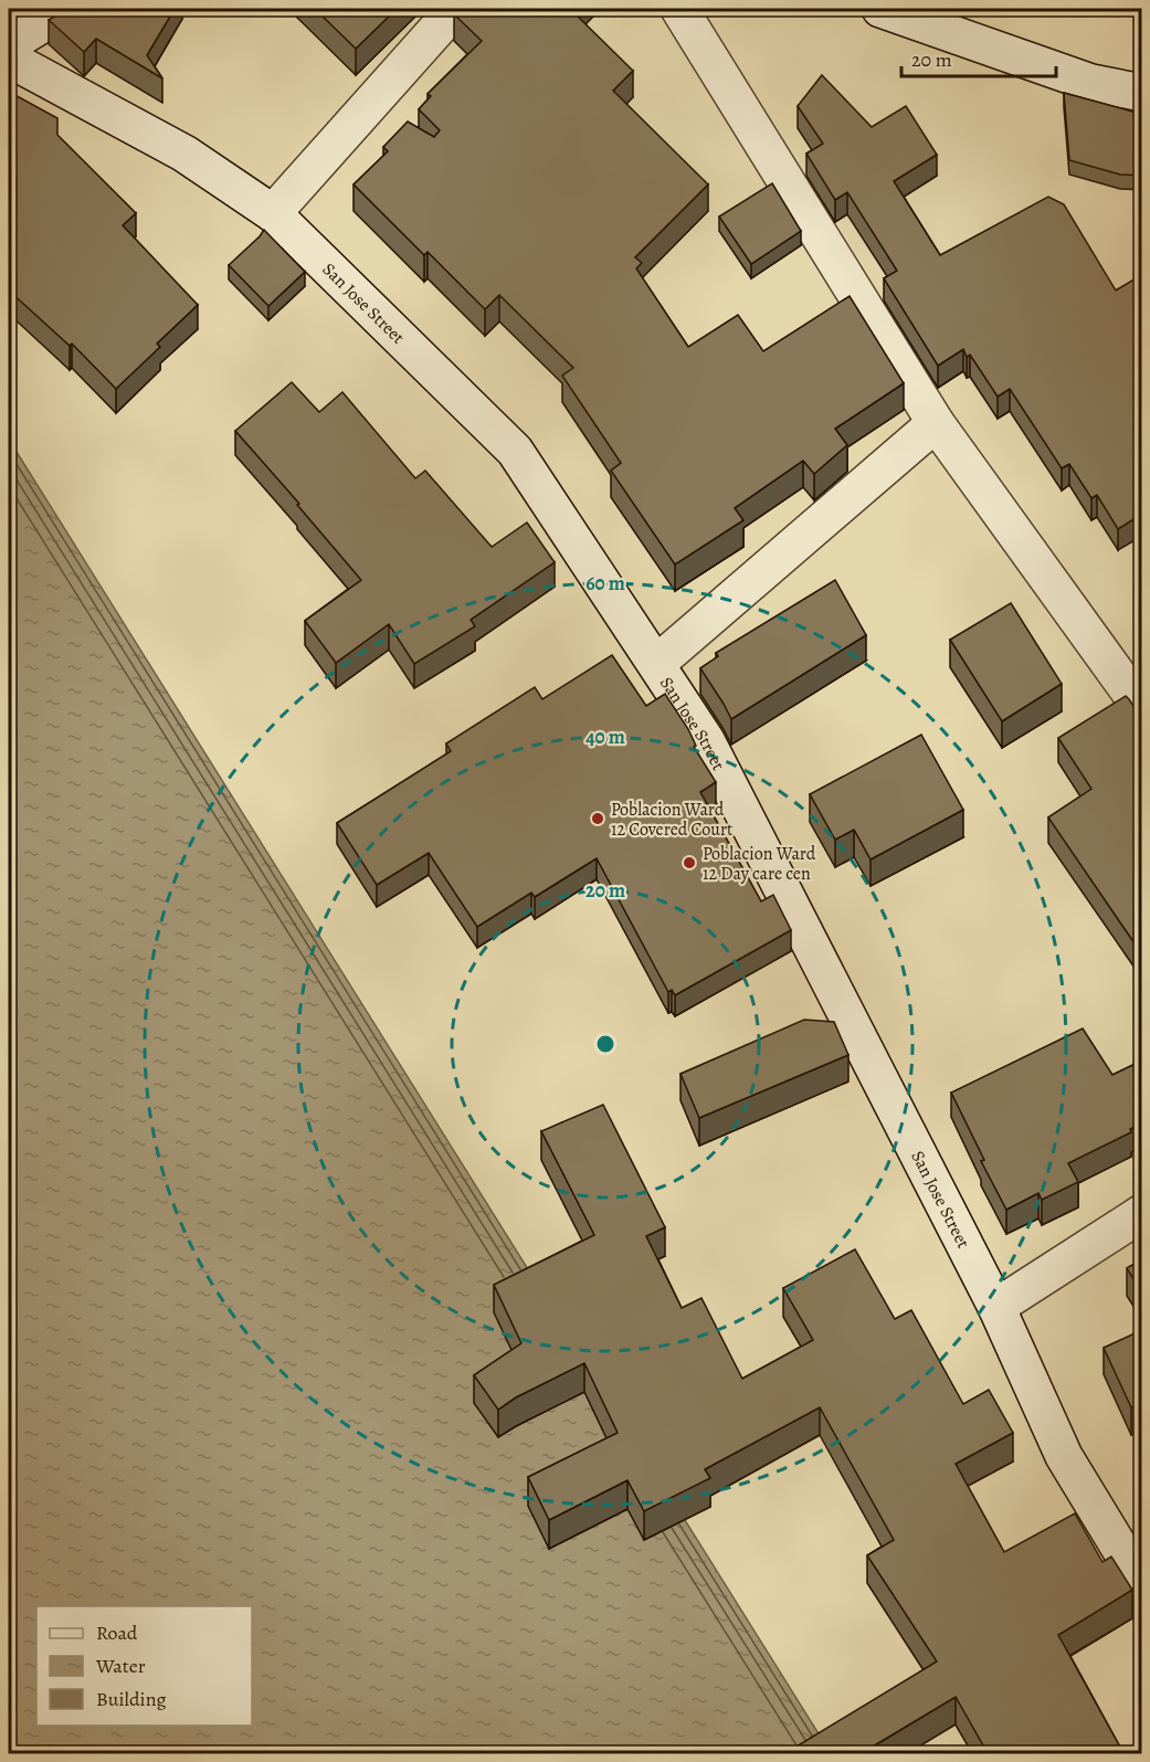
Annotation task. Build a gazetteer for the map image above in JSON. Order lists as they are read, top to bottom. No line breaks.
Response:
{"streets":{"street":["San Jose Street"]},"places":["Poblacion Ward 12 Covered Court","Poblacion Ward 12 Day care cen"],"legend":["Road","Water","Building"],"scale_bar":"20 m","rings":["60 m","40 m","20 m"]}
